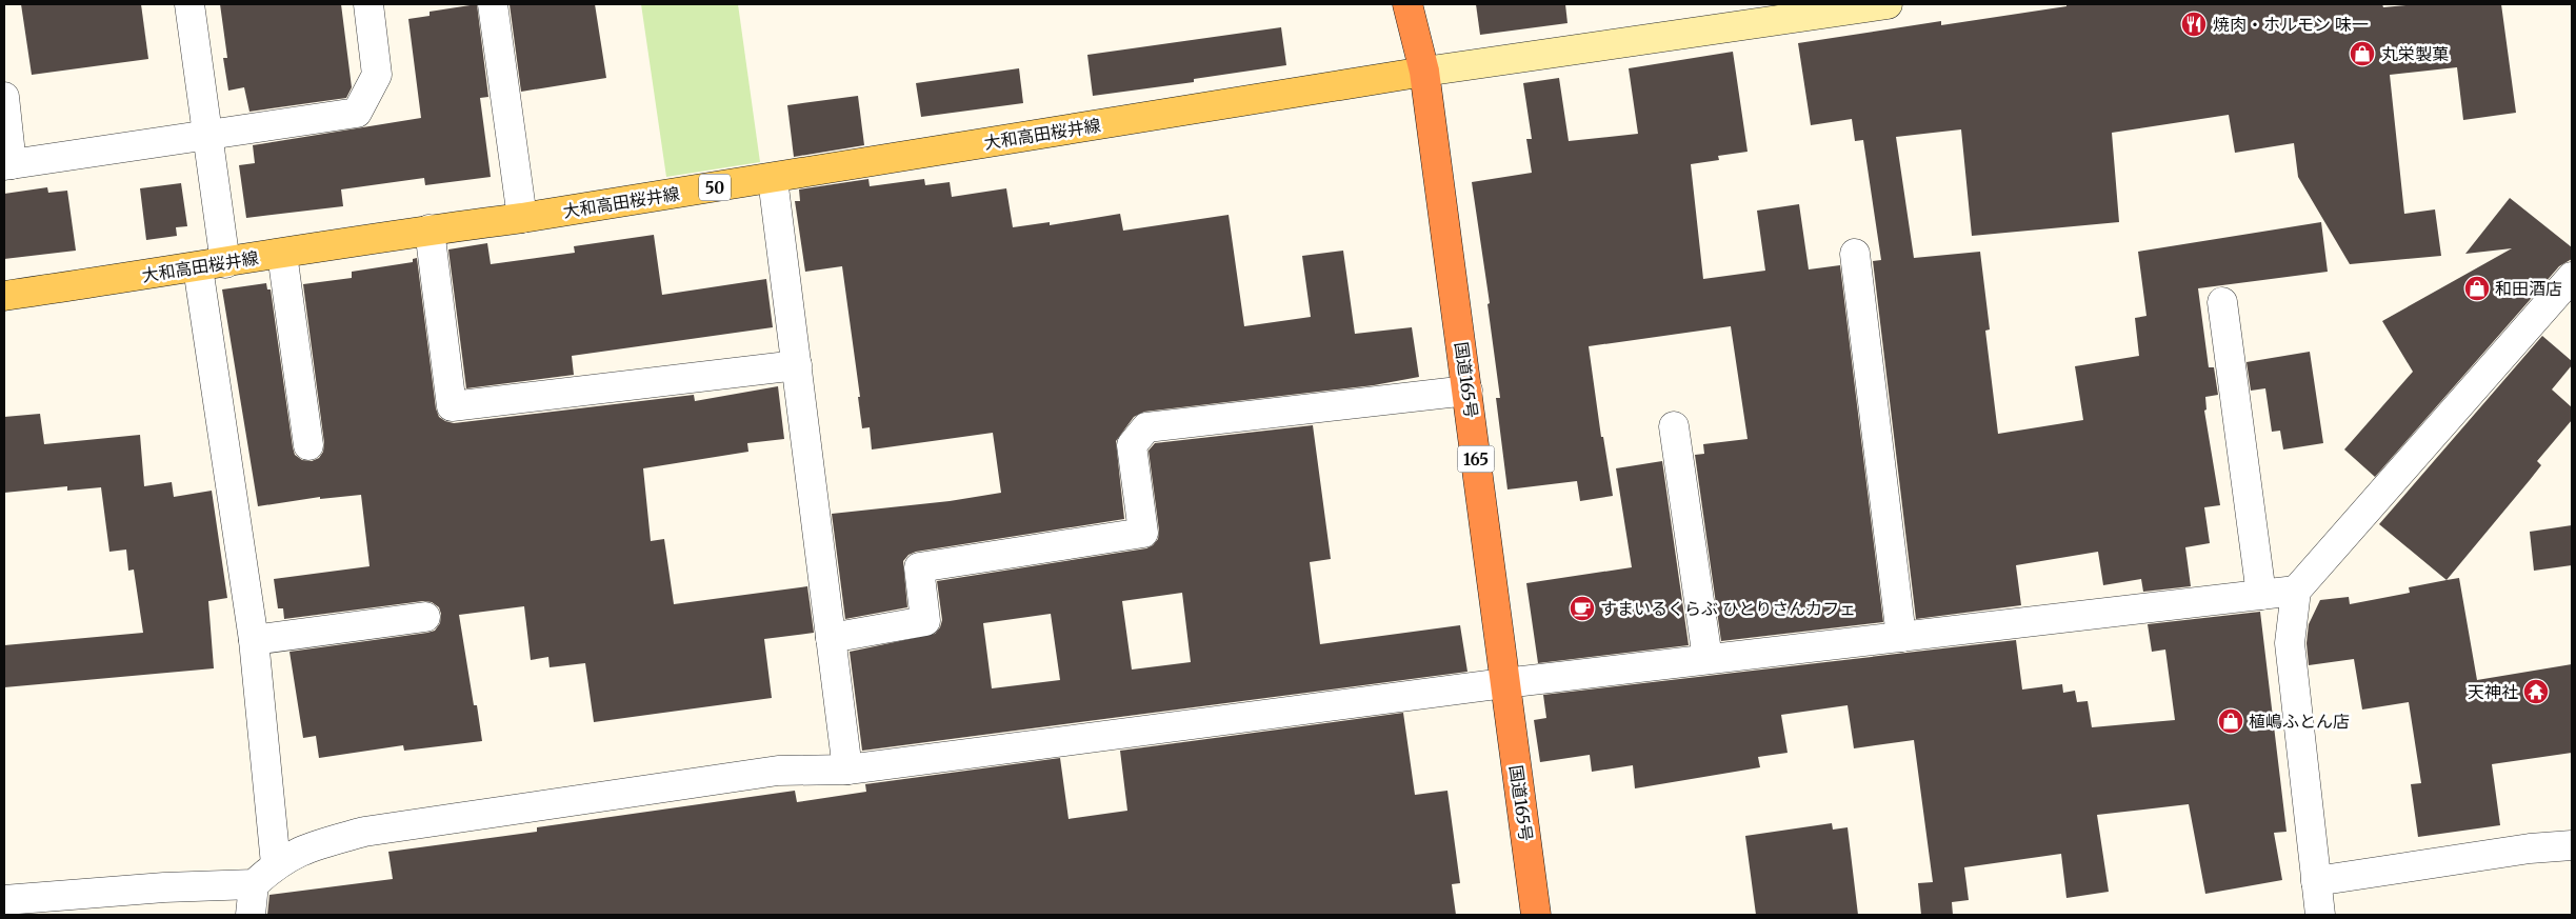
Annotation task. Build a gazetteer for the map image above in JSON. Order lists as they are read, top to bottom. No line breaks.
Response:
{"streets":{"highway":["国道165号","165"],"main road":["大和高田桜井線","50"]},"crossings":[["大和高田桜井線","国道165号"]],"places":{"restaurant":["焼肉・ホルモン 味一"],"shop":["丸栄製菓","和田酒店","植嶋ふとん店"],"cafe":["すまいるくらぶ ひとりさんカフェ"],"temple":["天神社"]}}
